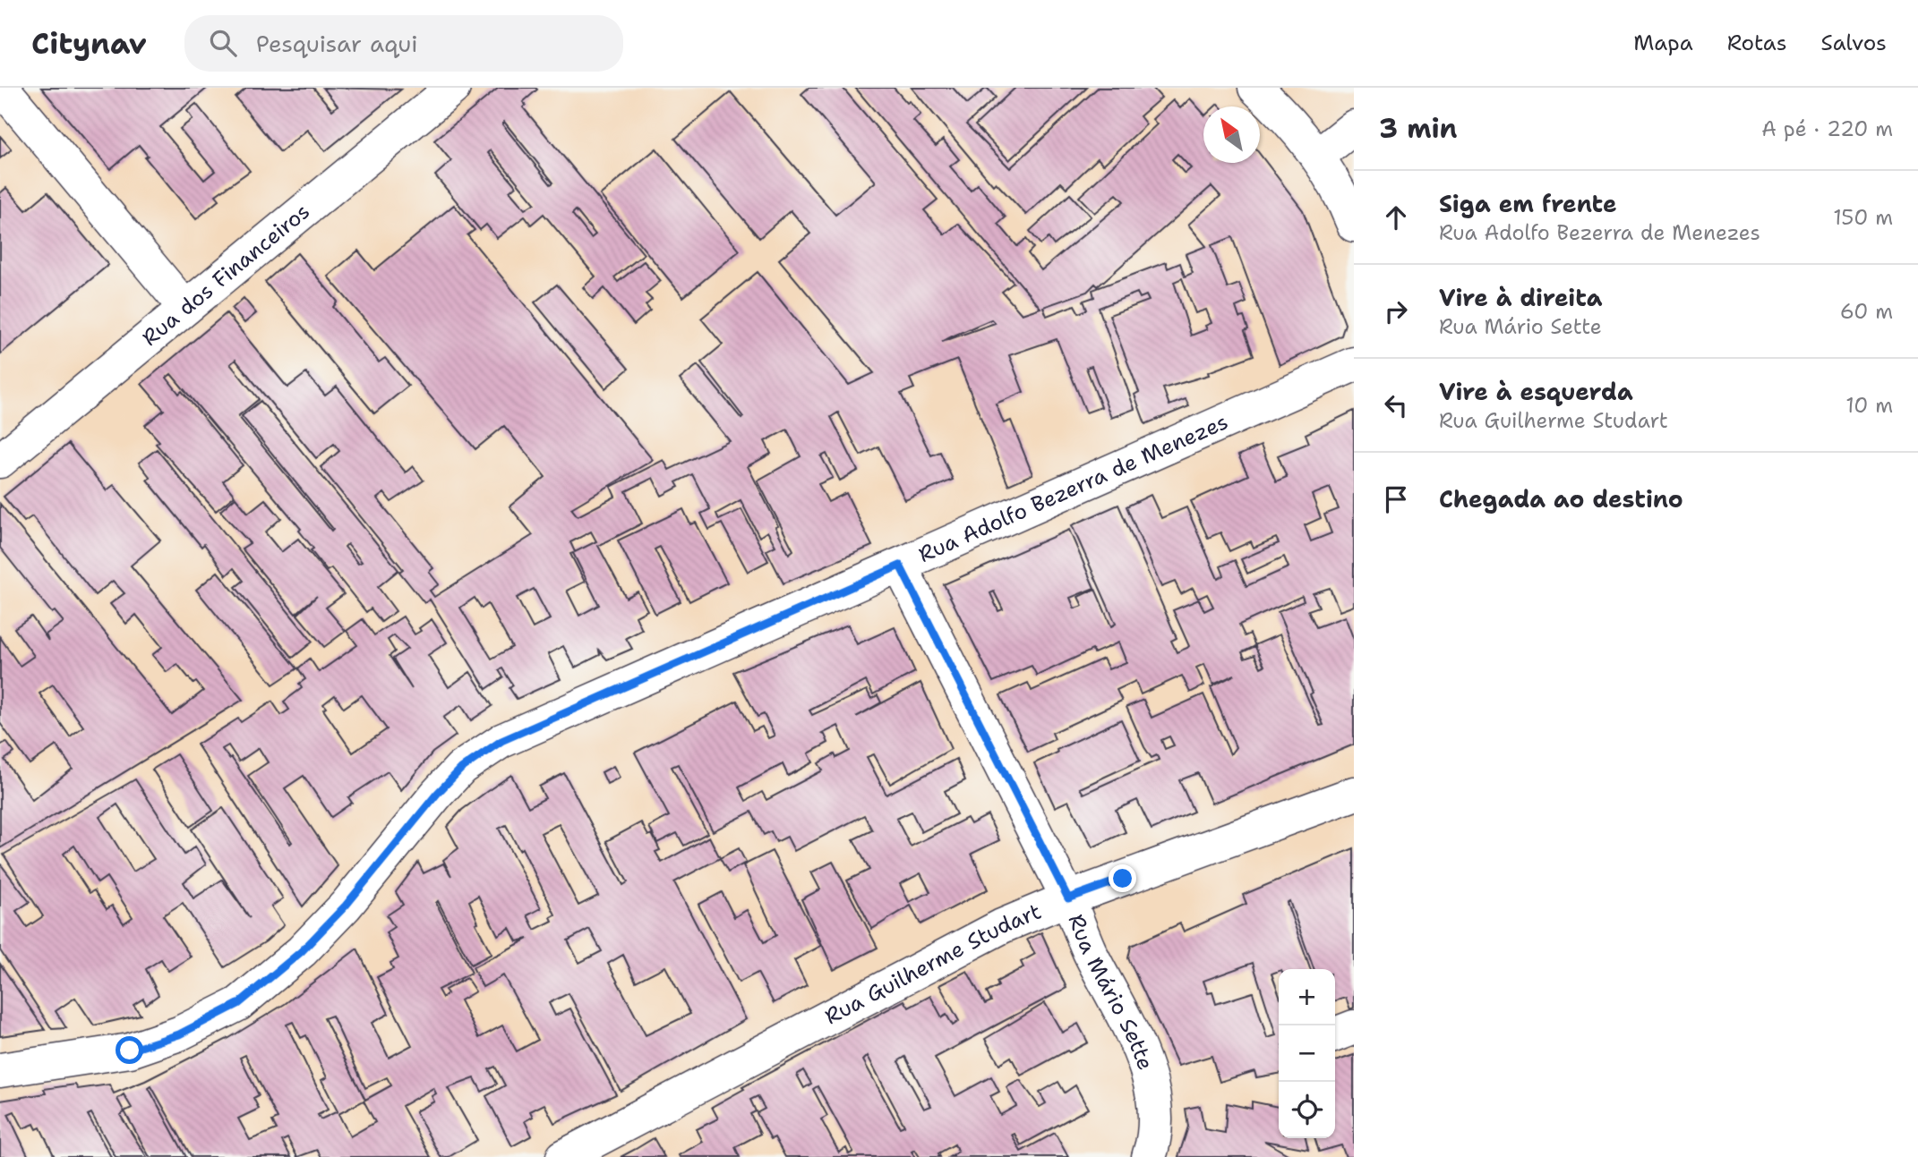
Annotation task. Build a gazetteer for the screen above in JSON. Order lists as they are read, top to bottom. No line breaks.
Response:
{"streets":{"street":["Rua dos Financeiros","Rua Adolfo Bezerra de Menezes","Rua Guilherme Studart","Rua Mário Sette"]},"crossings":[["Rua Adolfo Bezerra de Menezes","Rua Mário Sette"],["Rua Guilherme Studart","Rua Mário Sette"]],"north":"top left","page":{"header":"Citynav","search":"Pesquisar aqui","nav":["Mapa","Rotas","Salvos"],"heading":["3 min","A pé · 220 m"],"list":[["Siga em frente","Rua Adolfo Bezerra de Menezes","150 m"],["Vire à direita","Rua Mário Sette","60 m"],["Vire à esquerda","Rua Guilherme Studart","10 m"],"Chegada ao destino"],"map_buttons":["+","−"]}}
